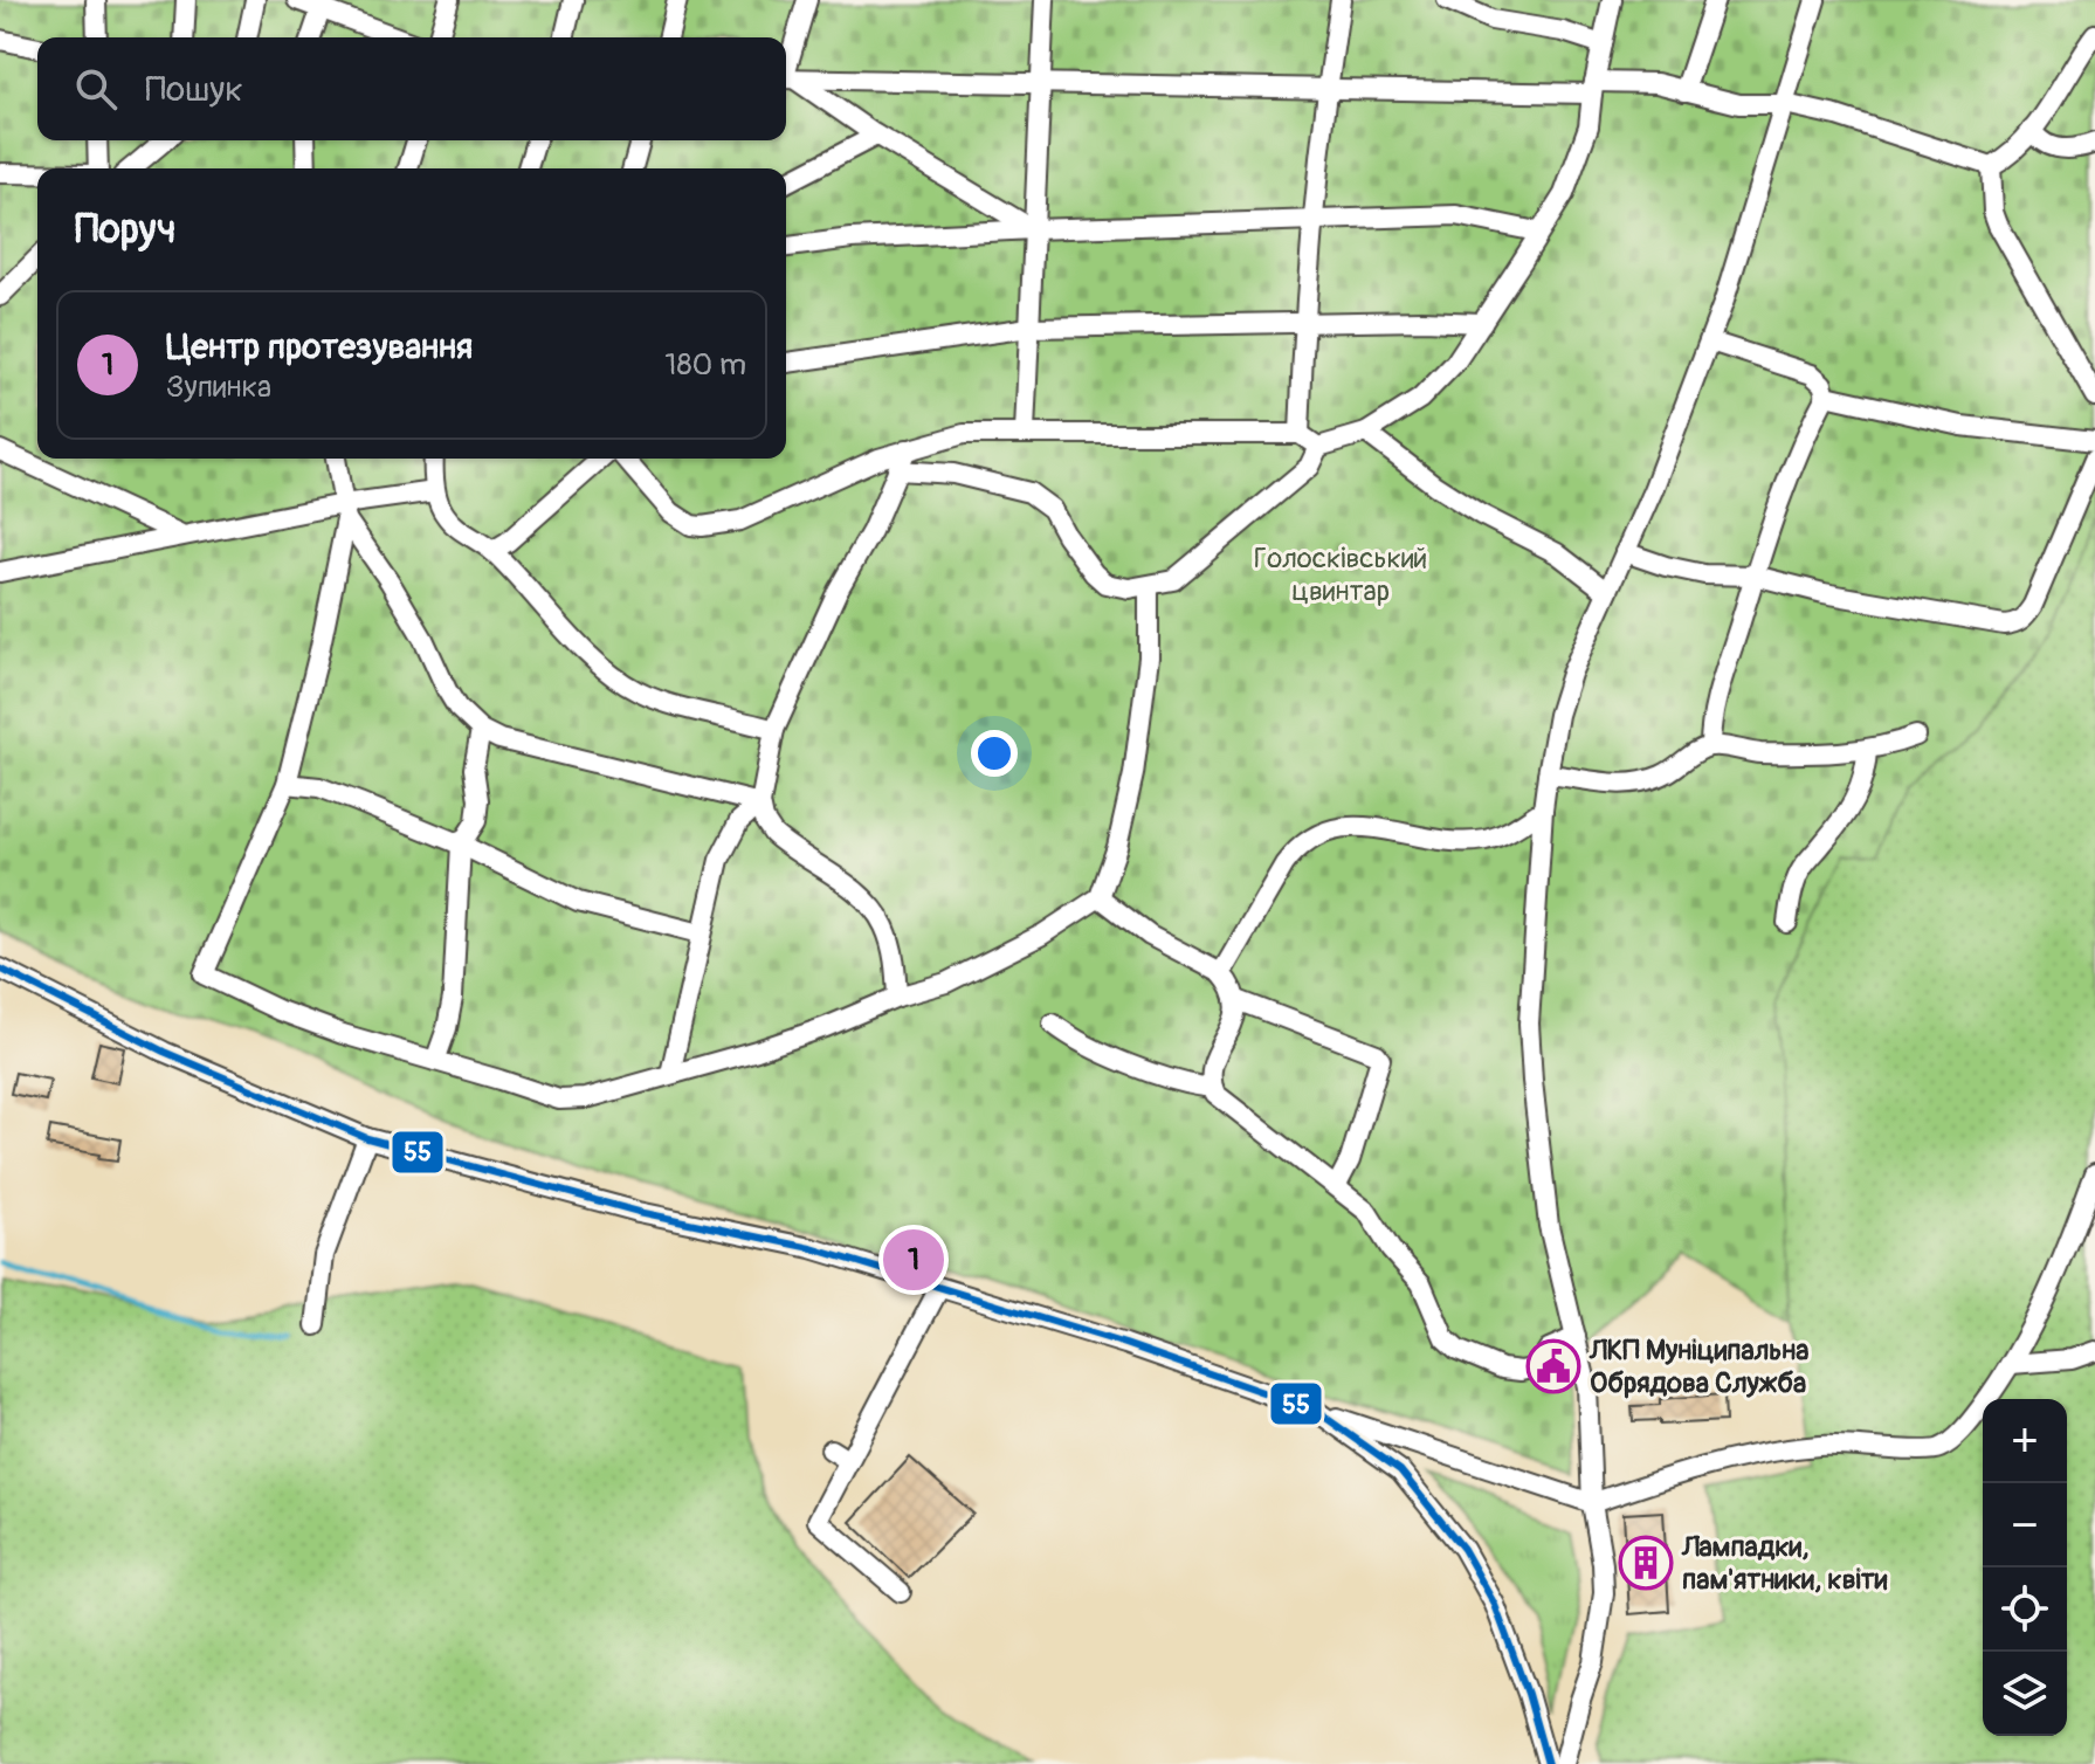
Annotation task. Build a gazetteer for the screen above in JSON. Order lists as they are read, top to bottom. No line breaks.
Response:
{"parks":["Голосківський цвинтар"],"places":{"public building":["ЛКП Муніципальна Обрядова Служба"],"building":["Лампадки, пам'ятники, квіти"]},"lines":["transit line 55"],"page":{"search":"Пошук","heading":"Поруч","list":[{"mark":"1","name":"Центр протезування","note":"Зупинка","value":"180 m"}],"pins":"1","map_buttons":["+","−"]}}
